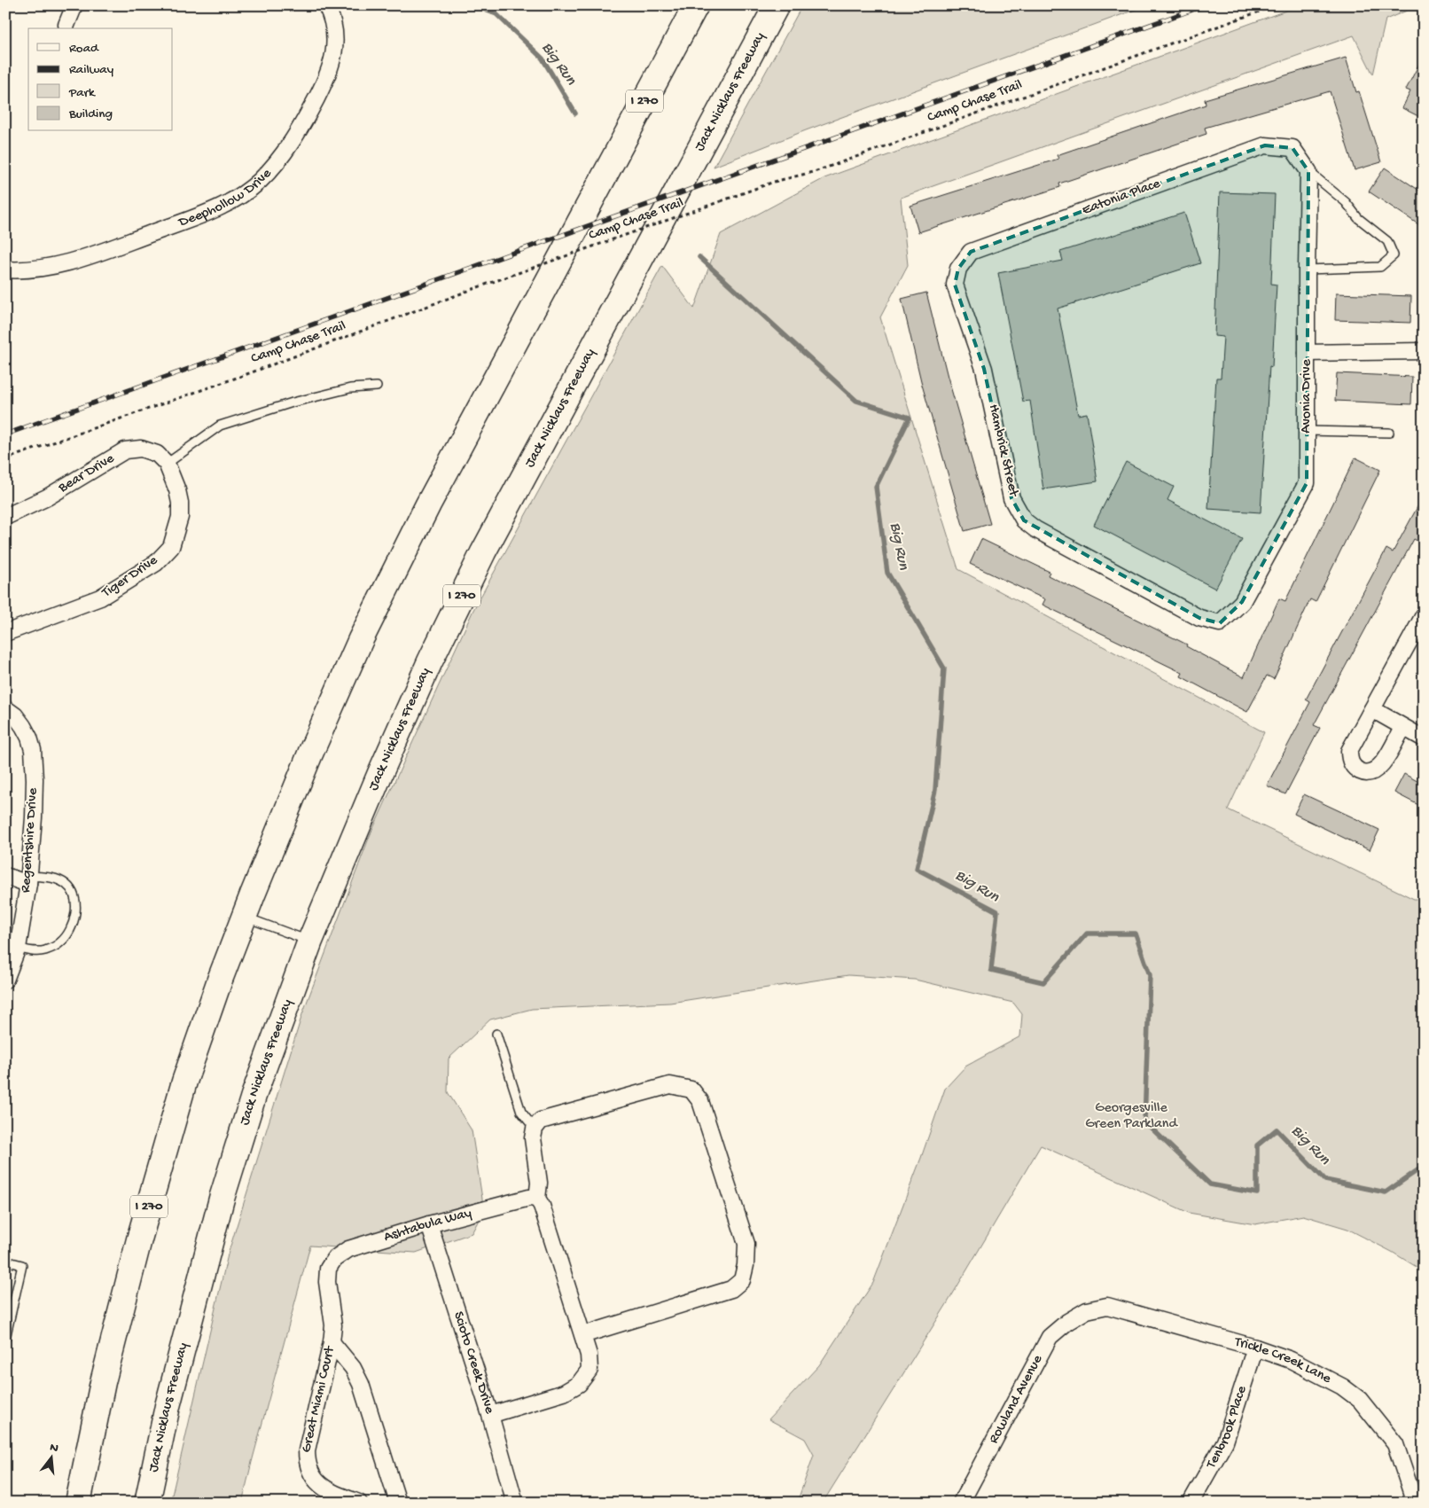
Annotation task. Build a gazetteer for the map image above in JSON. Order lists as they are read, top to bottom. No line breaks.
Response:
{"streets":{"highway":["Jack Nicklaus Freeway","I 270"],"street":["Deephollow Drive","Eatonia Place","Avonia Drive","Hambrick Street","Bear Drive","Tiger Drive","Regentshire Drive","Ashtabula Way","Trickle Creek Lane","Scioto Creek Drive","Rowland Avenue","Great Miami Court","Tenbrook Place"],"path":["Camp Chase Trail"]},"crossings":[["Eatonia Place","Avonia Drive"],["Eatonia Place","Hambrick Street"],["Avonia Drive","Hambrick Street"],["Bear Drive","Tiger Drive"],["Ashtabula Way","Scioto Creek Drive"],["Ashtabula Way","Great Miami Court"],["Trickle Creek Lane","Rowland Avenue"],["Trickle Creek Lane","Tenbrook Place"]],"water":["Big Run"],"parks":["Georgesville Green Parkland"],"legend":["Road","Railway","Park","Building"],"north":"top"}
